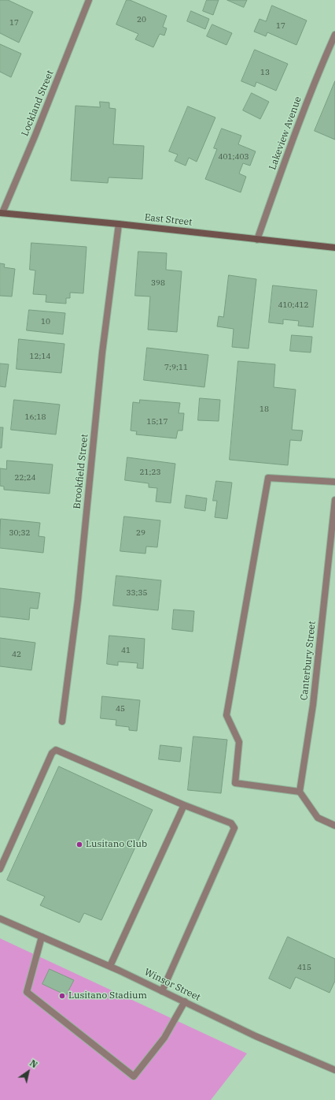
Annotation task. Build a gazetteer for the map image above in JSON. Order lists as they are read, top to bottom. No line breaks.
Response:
{"streets":{"main road":["East Street"],"street":["Lockland Street","Lakeview Avenue","Brookfield Street","Canterbury Street","Winsor Street"]},"crossings":[["Lockland Street","East Street"],["Lakeview Avenue","East Street"],["East Street","Brookfield Street"]],"places":["Lusitano Club","Lusitano Stadium"],"house_numbers":["20","17","17","13","401;403","398","410;412","10","12;14","7;9;11","18","16;18","15;17","21;23","22;24","30;32","29","33;35","41","42","45","415"],"north":"top right"}
